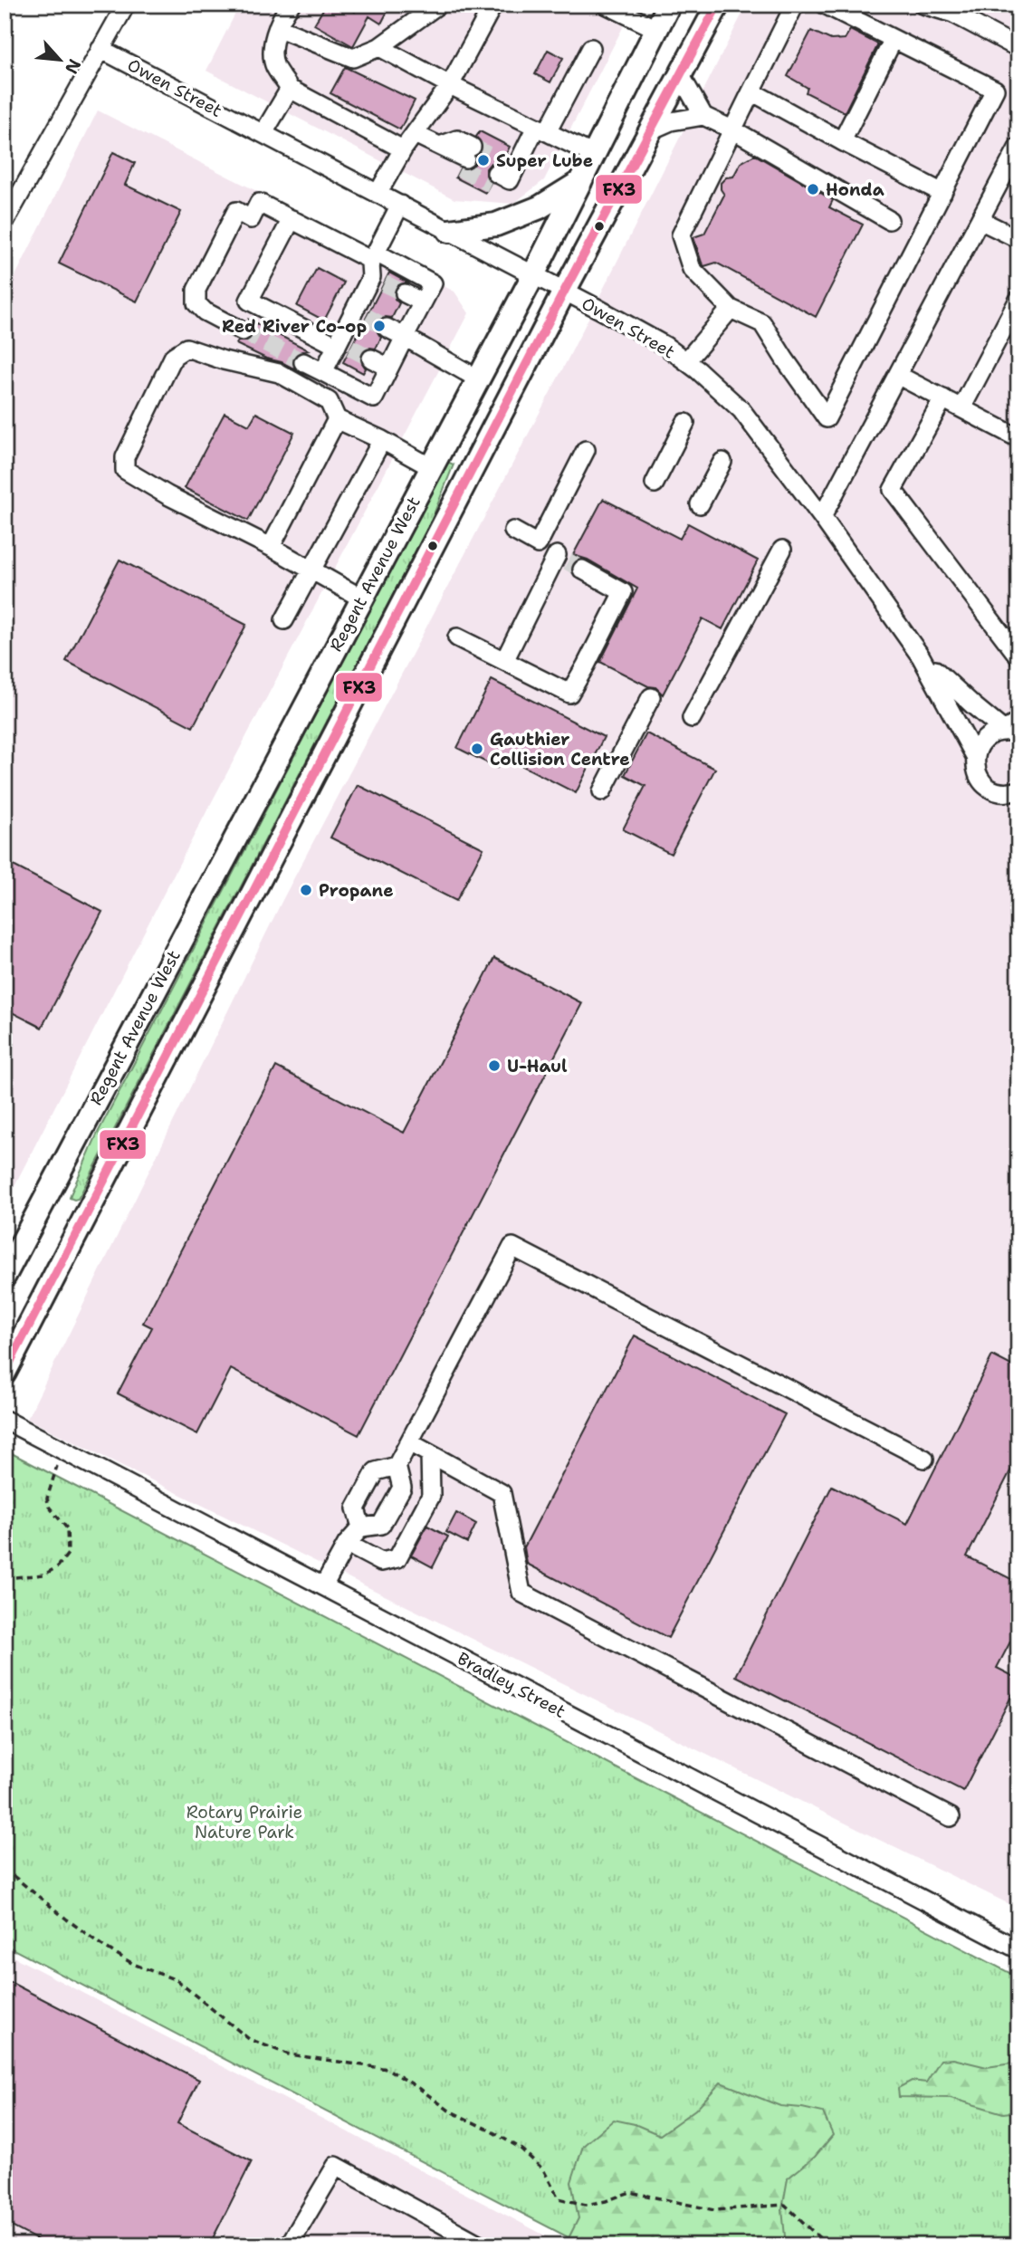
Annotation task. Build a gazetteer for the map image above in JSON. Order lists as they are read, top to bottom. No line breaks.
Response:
{"streets":{"main road":["Regent Avenue West"],"street":["Owen Street","Bradley Street"]},"crossings":[["Owen Street","Regent Avenue West"]],"parks":["Rotary Prairie Nature Park"],"places":["Super Lube","Honda","Red River Co-op","Gauthier Collision Centre","Propane","U-Haul"],"lines":["transit line FX3"],"north":"bottom right"}
